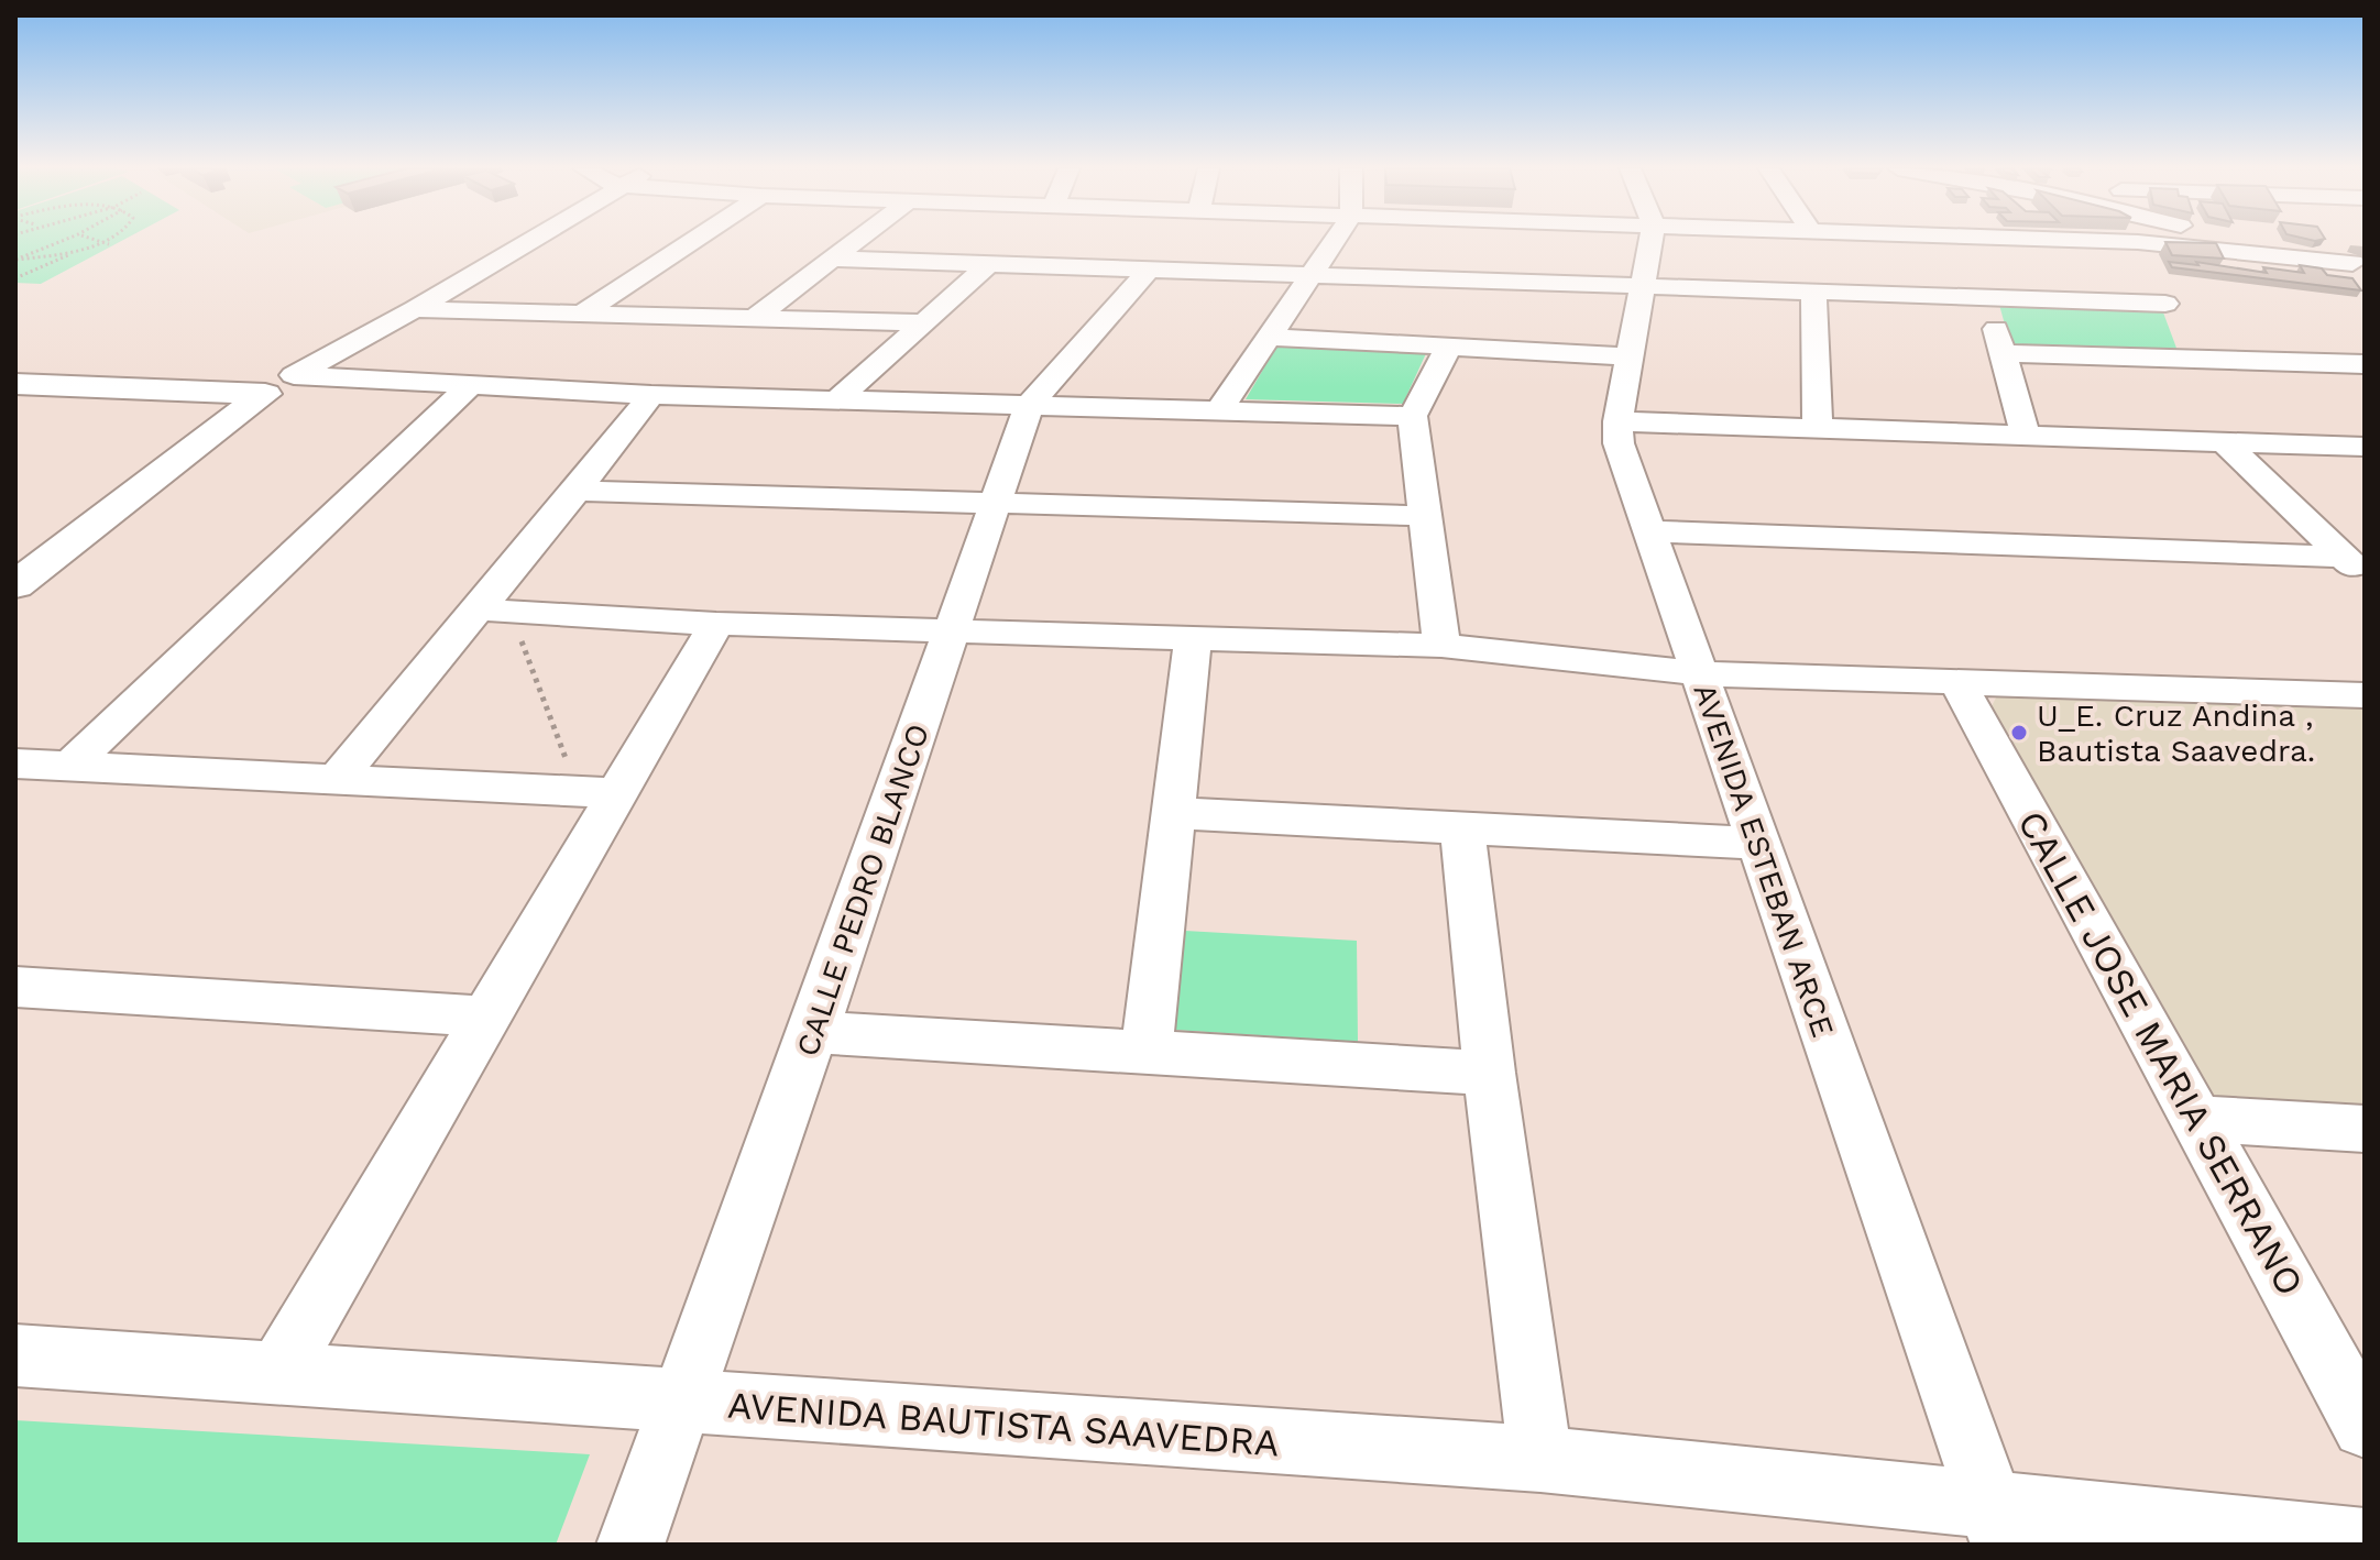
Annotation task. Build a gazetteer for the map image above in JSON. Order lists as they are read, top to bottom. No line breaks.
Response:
{"streets":{"street":["AVENIDA ESTEBAN ARCE","CALLE PEDRO BLANCO","CALLE JOSE MARIA SERRANO","AVENIDA BAUTISTA SAAVEDRA"]},"crossings":[["AVENIDA ESTEBAN ARCE","AVENIDA BAUTISTA SAAVEDRA"],["CALLE PEDRO BLANCO","AVENIDA BAUTISTA SAAVEDRA"]],"places":["U_E. Cruz Andina , Bautista Saavedra."]}
